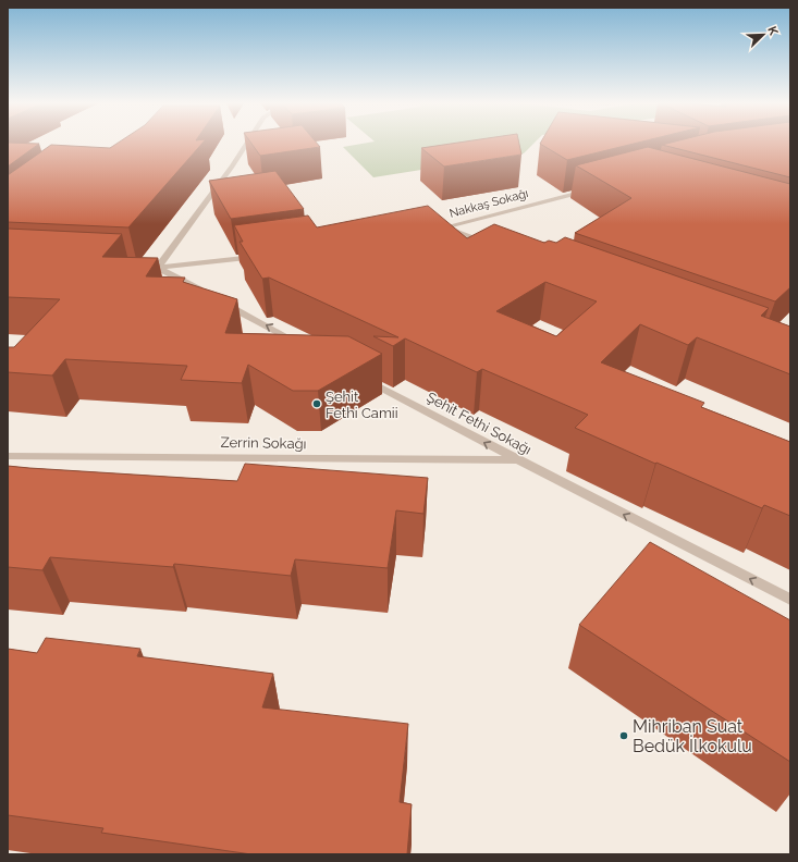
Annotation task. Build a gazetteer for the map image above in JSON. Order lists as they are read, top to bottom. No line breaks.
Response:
{"streets":{"street":["Nakkaş Sokağı","Şehit Fethi Sokağı","Zerrin Sokağı"]},"crossings":[["Şehit Fethi Sokağı","Zerrin Sokağı"]],"one_way":["Şehit Fethi Sokağı"],"places":["Şehit Fethi Camii","Mihriban Suat Bedük İlkokulu"],"north":"top right"}
